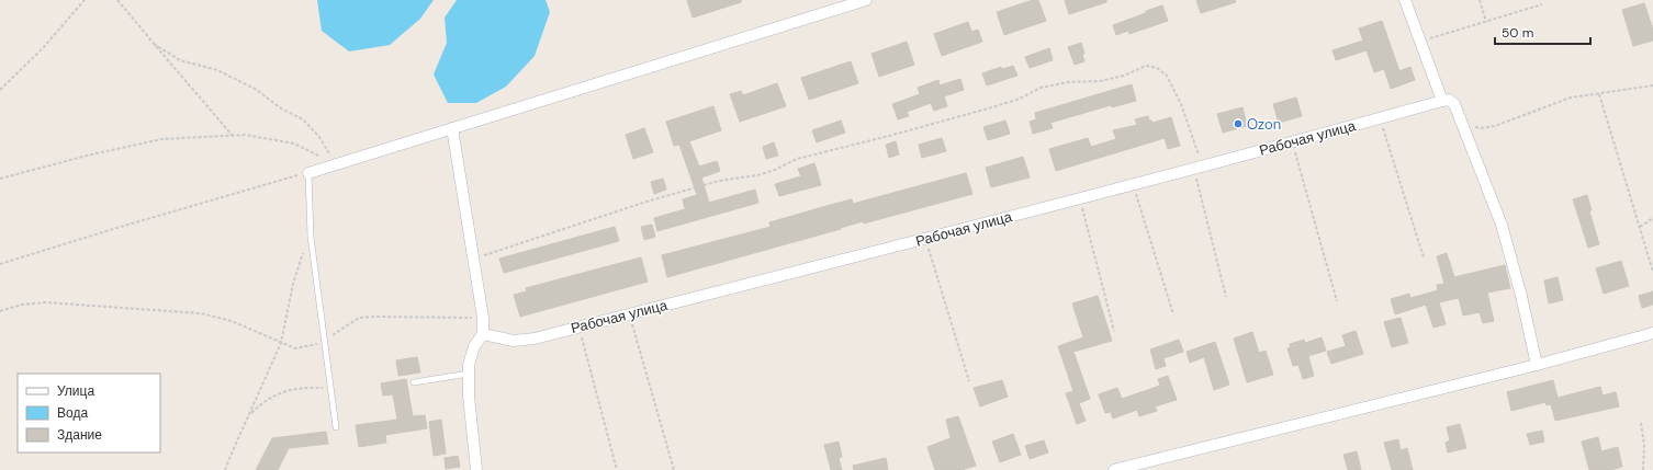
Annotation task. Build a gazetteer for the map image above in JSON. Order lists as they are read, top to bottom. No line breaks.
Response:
{"streets":{"street":["Рабочая улица"]},"places":["Ozon"],"legend":["Улица","Вода","Здание"],"scale_bar":"50 m"}
